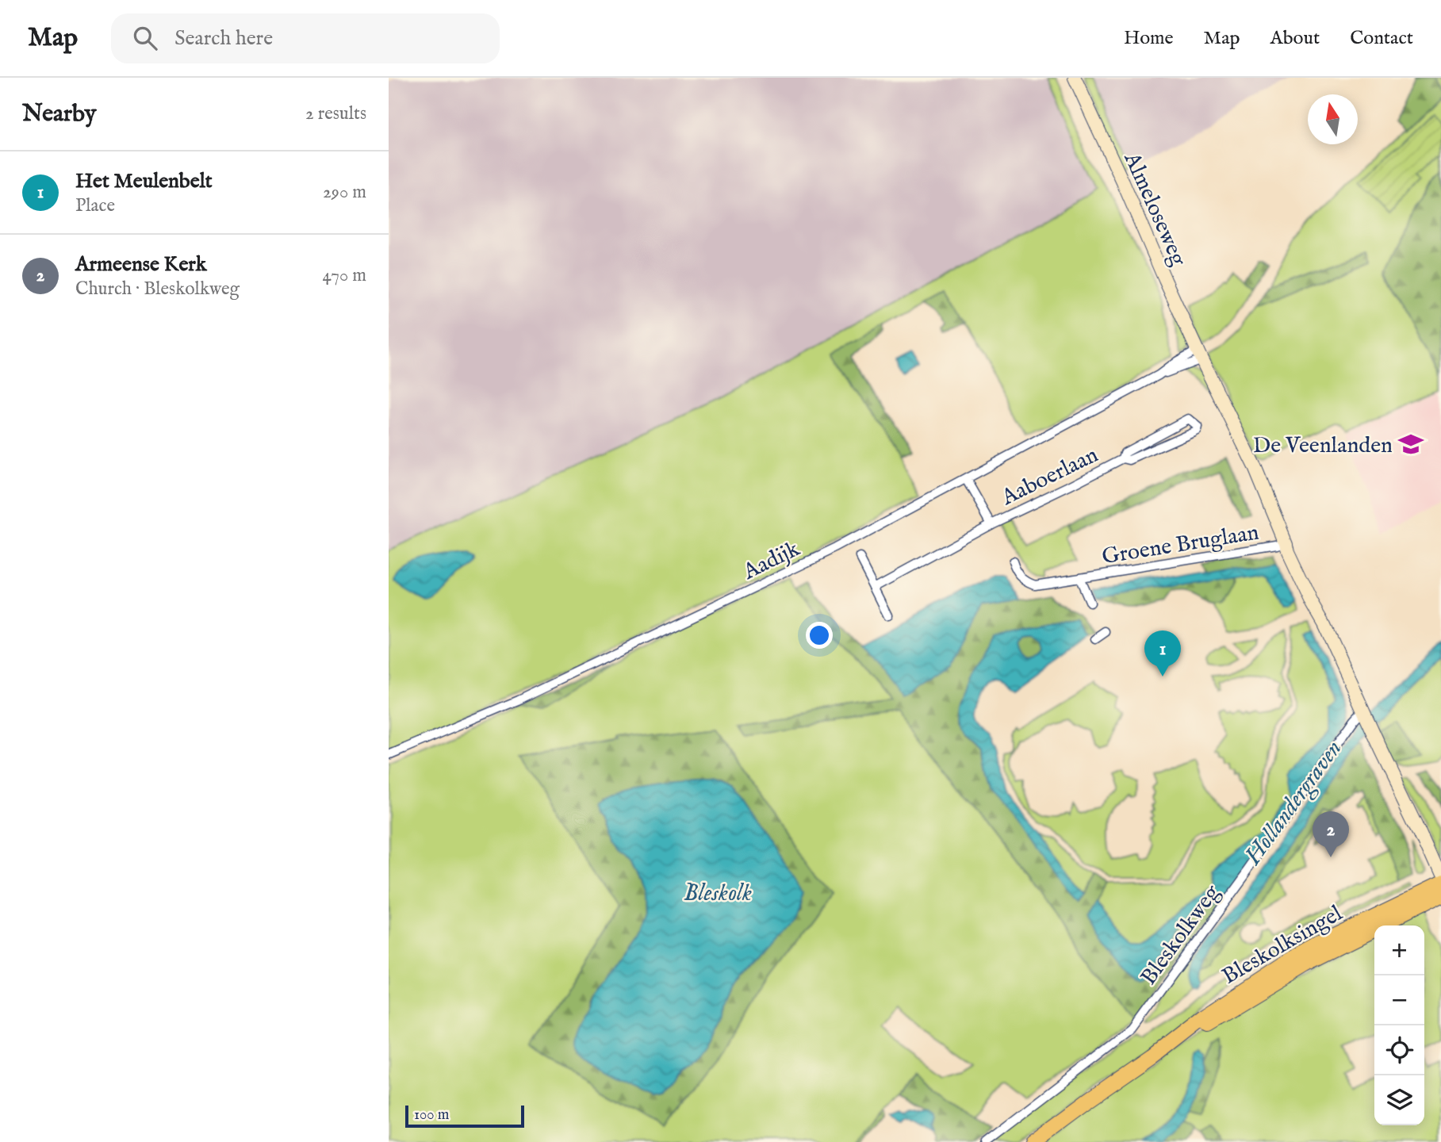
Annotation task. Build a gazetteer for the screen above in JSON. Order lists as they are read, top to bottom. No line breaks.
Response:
{"streets":{"main road":["Bleskolksingel"],"street":["Almeloseweg","Aaboerlaan","Groene Bruglaan","Aadijk","Bleskolkweg"]},"crossings":[["Almeloseweg","Groene Bruglaan"],["Almeloseweg","Aadijk"],["Almeloseweg","Bleskolkweg"],["Aaboerlaan","Aadijk"]],"water":["Hollandergraven","Bleskolk"],"places":{"school or university":["De Veenlanden"]},"scale_bar":"100 m","north":"top","page":{"header":"Map","search":"Search here","nav":["Home","Map","About","Contact"],"heading":["Nearby","2 results"],"list":[{"mark":"1","name":"Het Meulenbelt","note":"Place","value":"290 m"},{"mark":"2","name":"Armeense Kerk","note":"Church · Bleskolkweg","value":"470 m"}],"pins":["1","2"],"map_buttons":["+","−"],"scale":"100 m"}}
